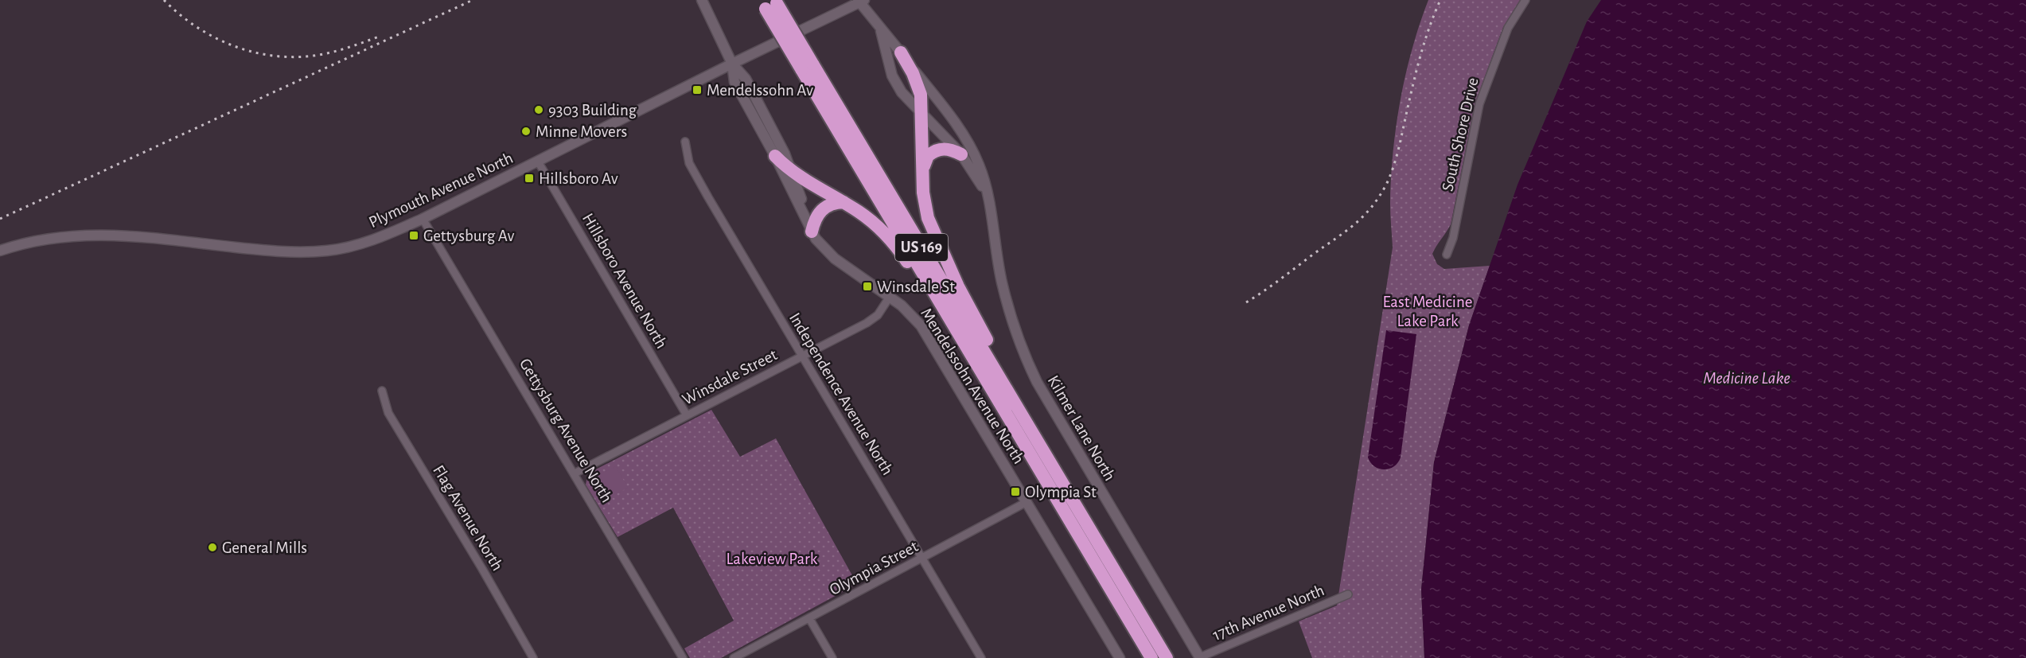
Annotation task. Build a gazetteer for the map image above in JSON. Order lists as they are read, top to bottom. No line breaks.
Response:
{"streets":{"highway":["US 169"],"street":["South Shore Drive","Plymouth Avenue North","Hillsboro Avenue North","Winsdale Street","Mendelssohn Avenue North","Independence Avenue North","Kilmer Lane North","Gettysburg Avenue North","Flag Avenue North","Olympia Street","17th Avenue North"]},"crossings":[["Plymouth Avenue North","Hillsboro Avenue North"],["Plymouth Avenue North","Mendelssohn Avenue North"],["Plymouth Avenue North","Kilmer Lane North"],["Plymouth Avenue North","Gettysburg Avenue North"],["Hillsboro Avenue North","Winsdale Street"],["Winsdale Street","Mendelssohn Avenue North"],["Winsdale Street","Independence Avenue North"],["Winsdale Street","Gettysburg Avenue North"],["Mendelssohn Avenue North","Olympia Street"],["Independence Avenue North","Olympia Street"],["Kilmer Lane North","17th Avenue North"]],"water":["Medicine Lake"],"parks":["East Medicine Lake Park","Lakeview Park"],"places":{"transit":["Mendelssohn Av","Hillsboro Av","Gettysburg Av","Winsdale St","Olympia St"],"other":["9303 Building","Minne Movers","General Mills"]}}
